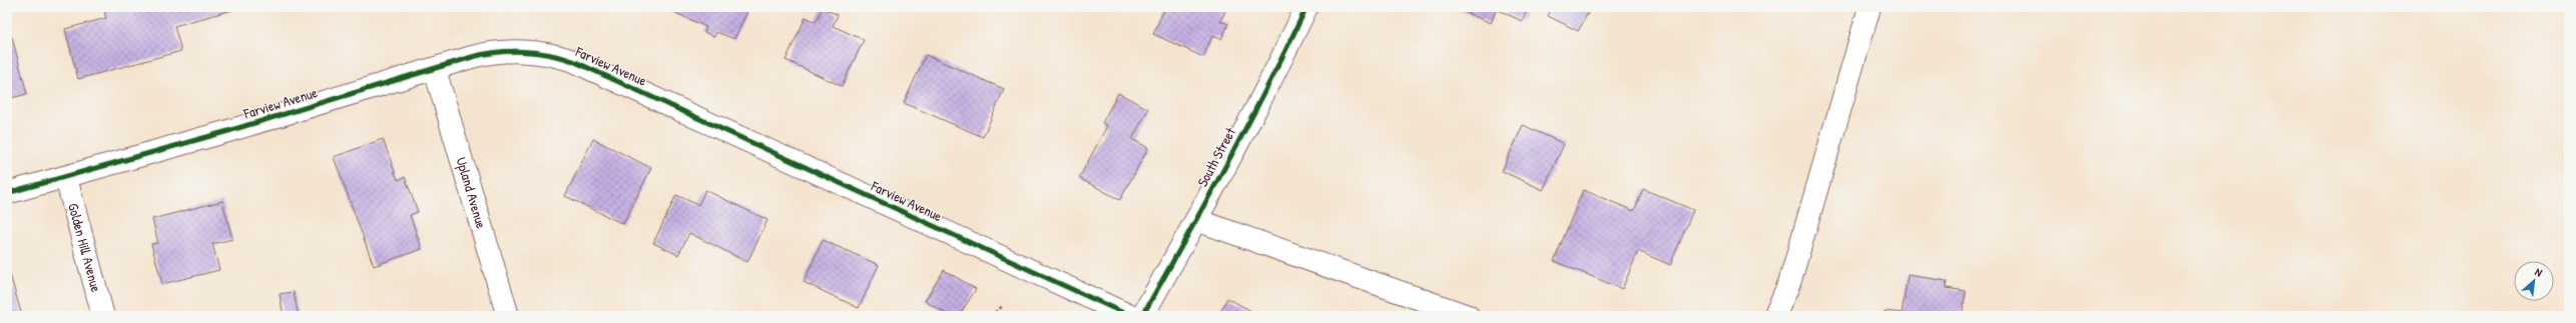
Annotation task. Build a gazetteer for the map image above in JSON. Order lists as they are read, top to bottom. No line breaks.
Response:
{"streets":{"street":["Farview Avenue","South Street","Upland Avenue","Golden Hill Avenue"]},"crossings":[["Farview Avenue","Upland Avenue"],["Farview Avenue","Golden Hill Avenue"]],"north":"top right"}
